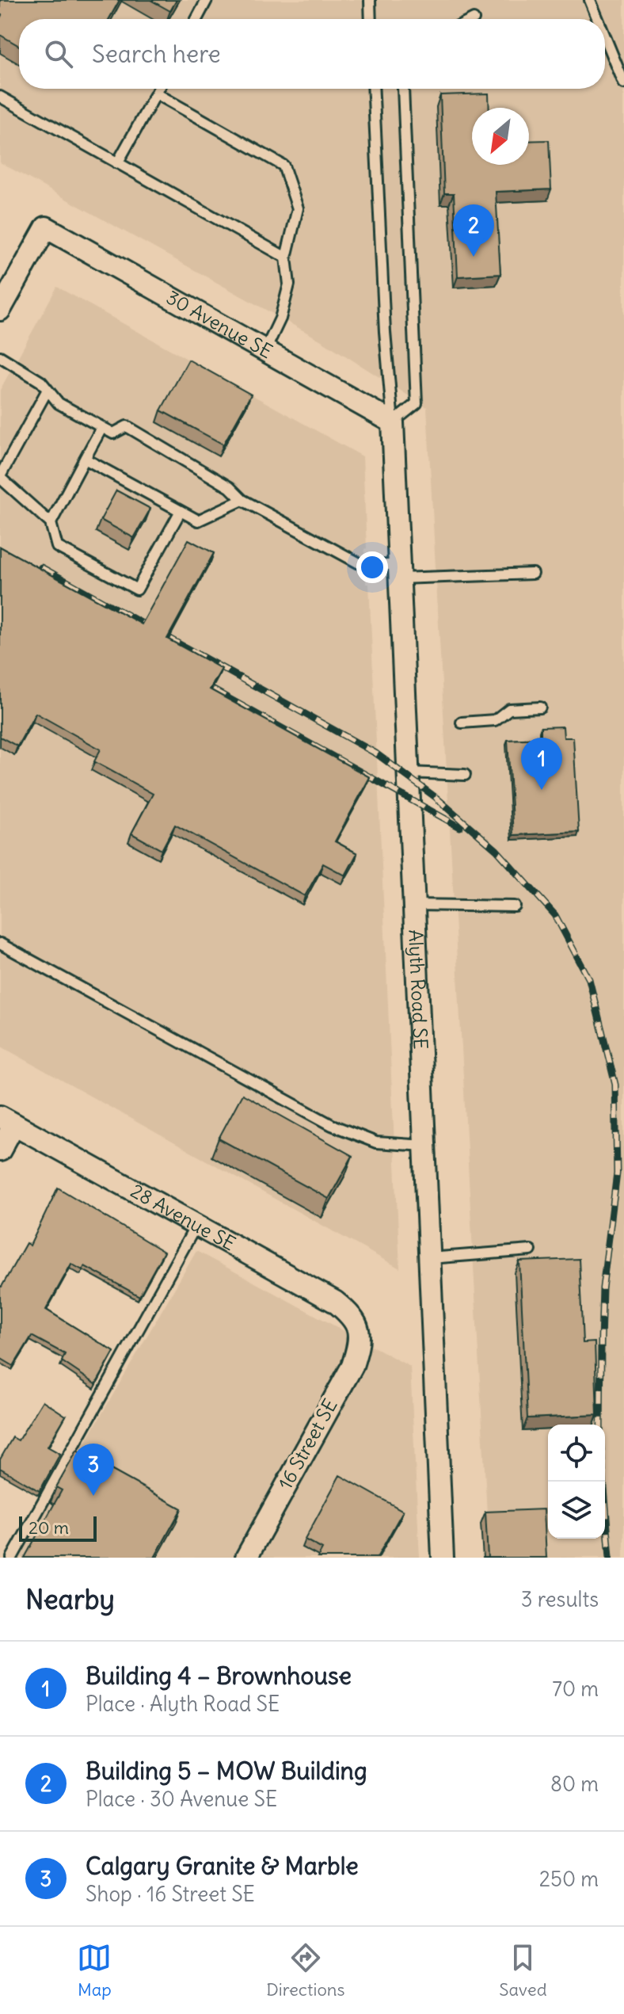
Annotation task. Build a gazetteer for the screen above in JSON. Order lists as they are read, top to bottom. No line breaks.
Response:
{"streets":{"street":["30 Avenue SE","Alyth Road SE","28 Avenue SE","16 Street SE"]},"crossings":[["30 Avenue SE","Alyth Road SE"],["28 Avenue SE","16 Street SE"]],"scale_bar":"20 m","north":"bottom left","page":{"search":"Search here","pins":["2","1","3"],"scale":"20 m","heading":["Nearby","3 results"],"list":[{"mark":"1","name":"Building 4 – Brownhouse","note":"Place · Alyth Road SE","value":"70 m"},{"mark":"2","name":"Building 5 – MOW Building","note":"Place · 30 Avenue SE","value":"80 m"},{"mark":"3","name":"Calgary Granite & Marble","note":"Shop · 16 Street SE","value":"250 m"}],"nav":["Map","Directions","Saved"]}}
